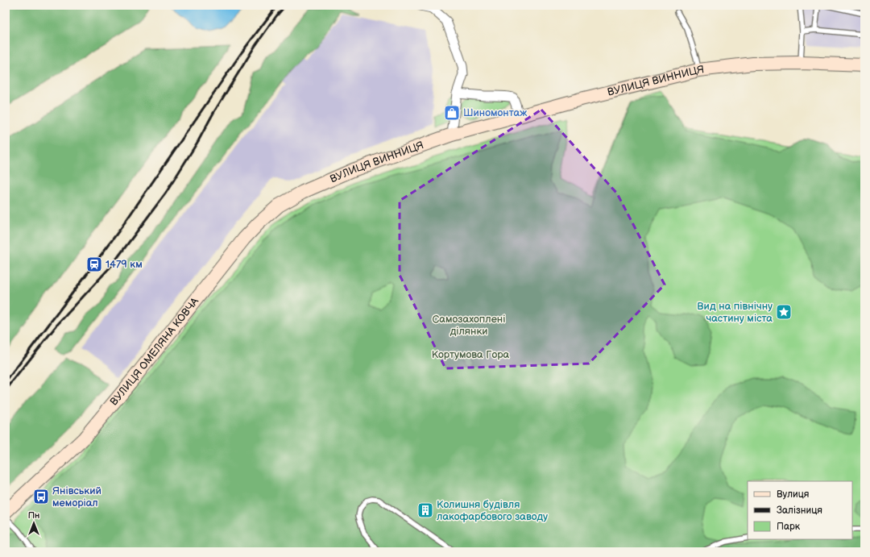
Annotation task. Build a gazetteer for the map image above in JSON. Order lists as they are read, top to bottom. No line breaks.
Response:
{"streets":{"main road":["ВУЛИЦЯ ВИННИЦЯ","ВУЛИЦЯ ОМЕЛЯНА КОВЧА"]},"crossings":[["ВУЛИЦЯ ВИННИЦЯ","ВУЛИЦЯ ОМЕЛЯНА КОВЧА"]],"parks":["Самозахоплені ділянки","Кортумова Гора"],"places":{"shop":["Шиномонтаж"],"station":["1479 км"],"place":["Вид на північну частину міста"],"bus stop":["Янівський меморіал"],"building":["Колишня будівля лакофарбового заводу"]},"legend":["Вулиця","Залізниця","Парк"],"north":"top"}
